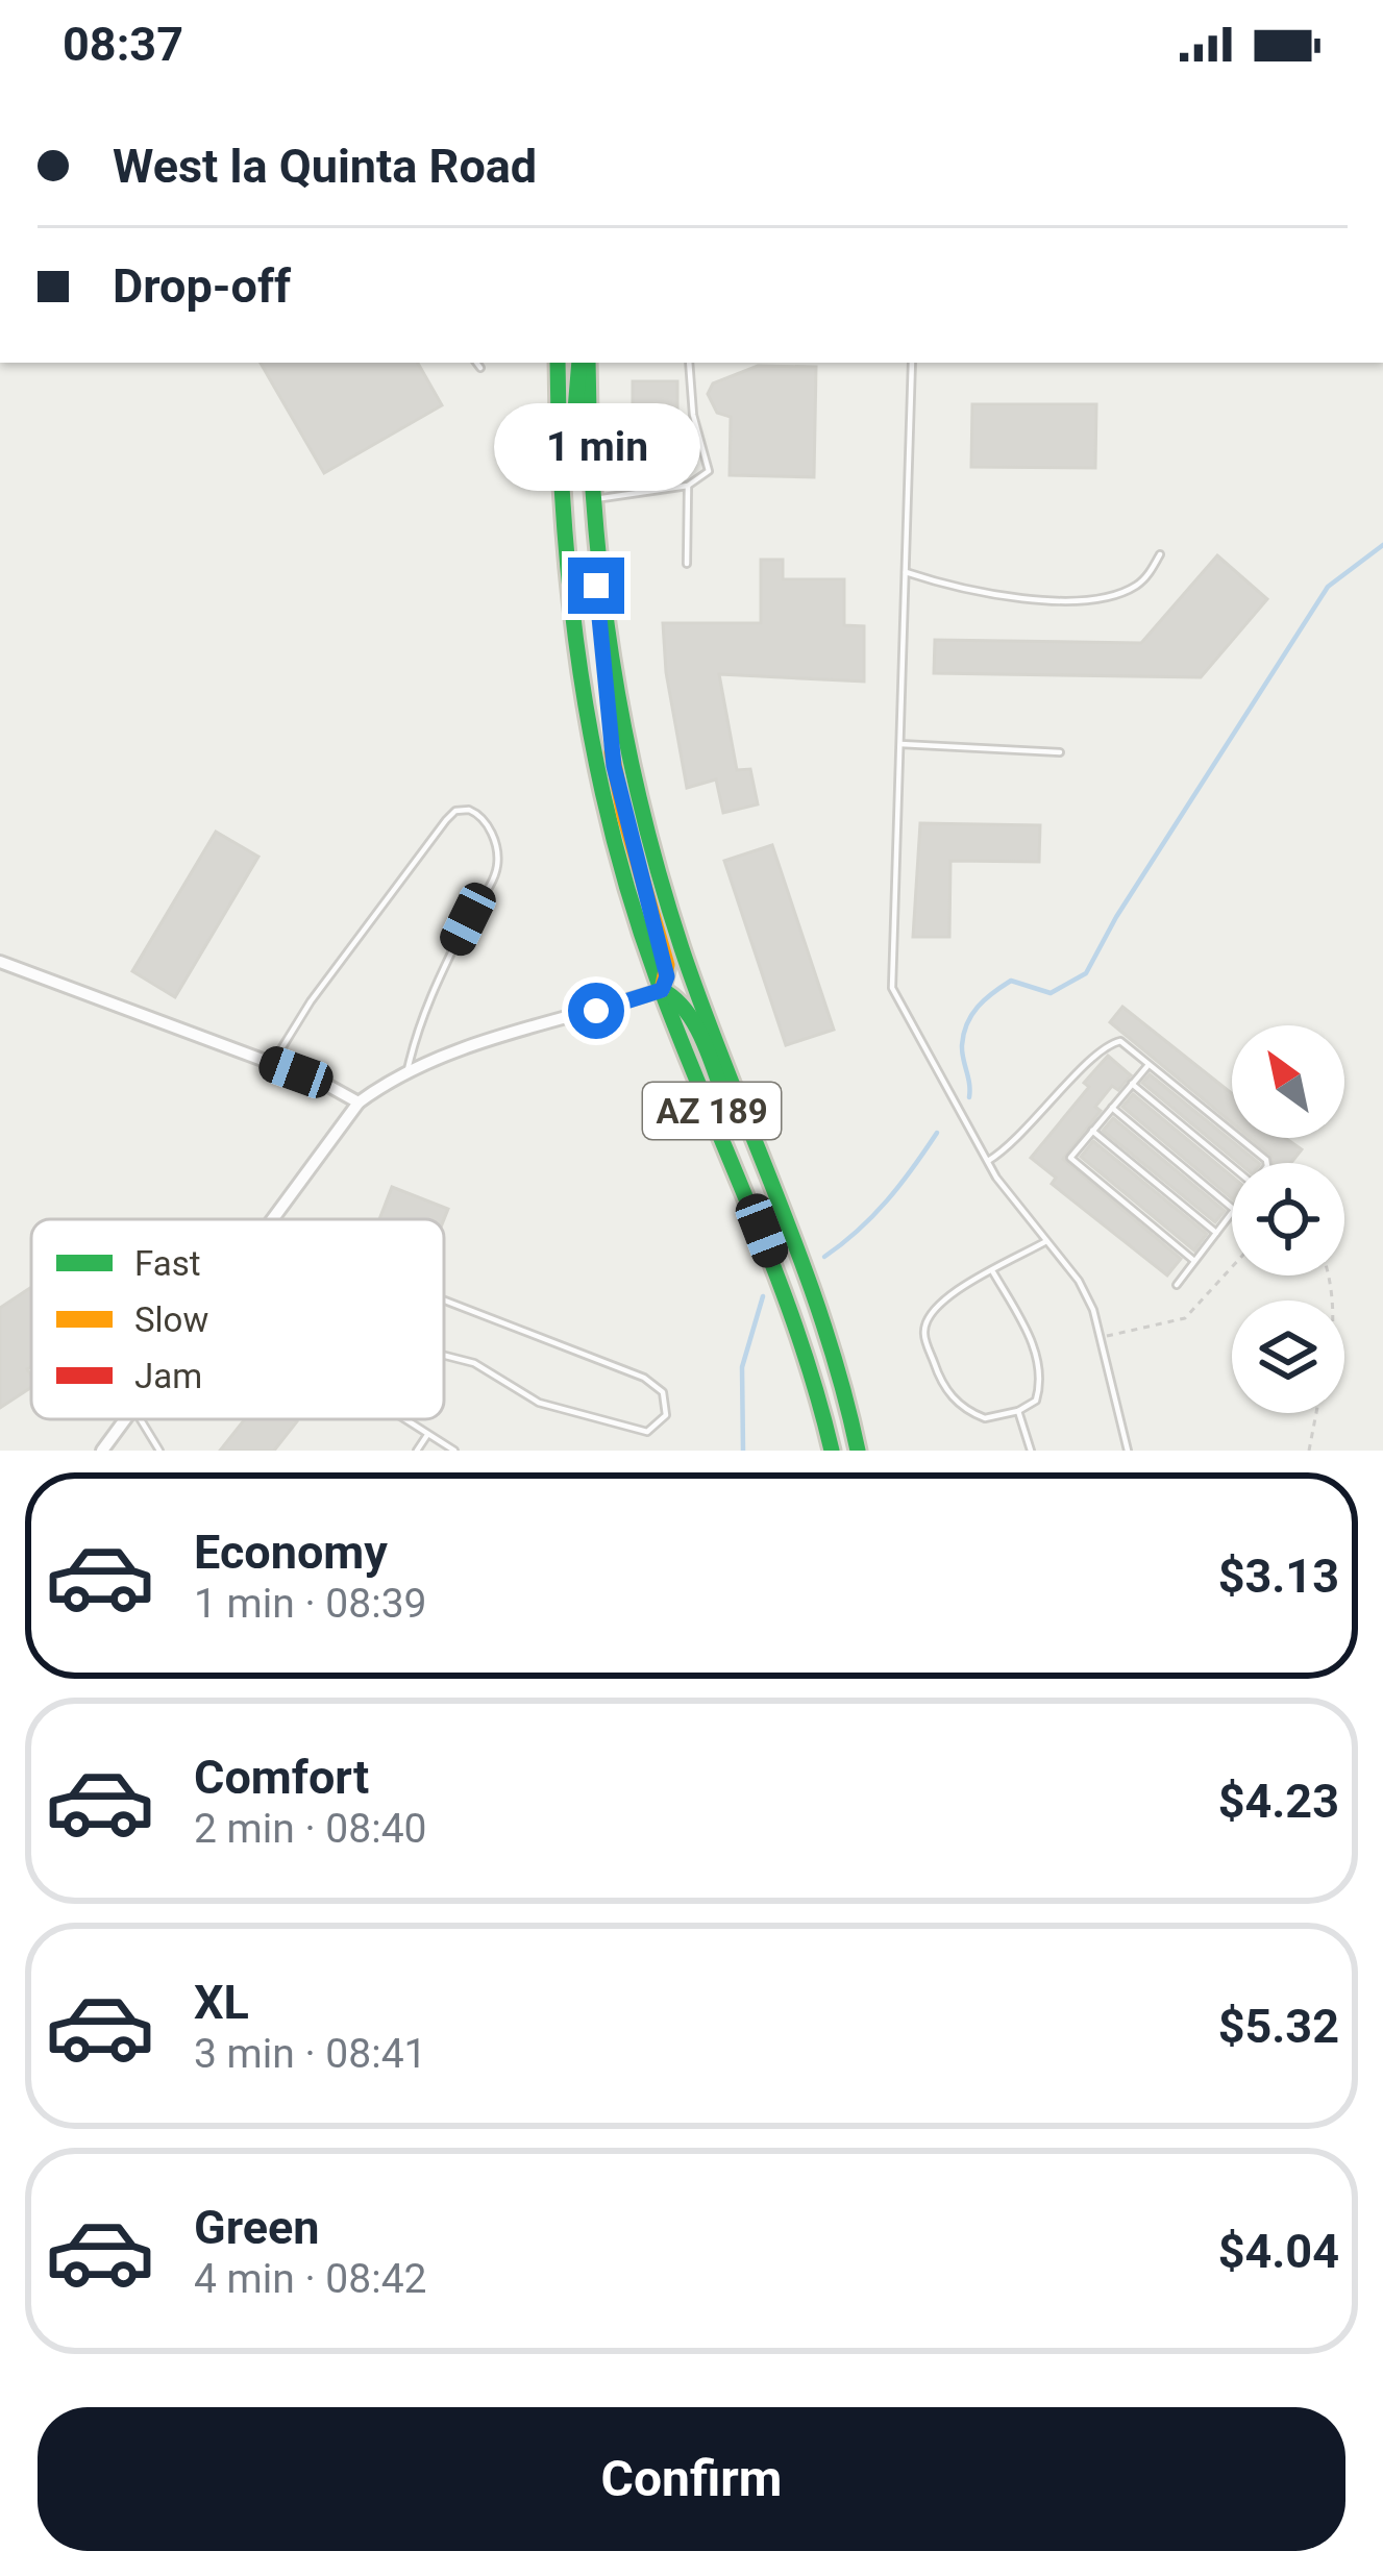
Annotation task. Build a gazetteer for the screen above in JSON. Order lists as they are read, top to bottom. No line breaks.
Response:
{"streets":{"highway":["AZ 189"]},"legend":["Fast","Slow","Jam"],"north":"top left","page":{"status":"08:37","banner":["West la Quinta Road","Drop-off"],"bubble":"1 min","list":[{"name":"Economy","note":"1 min · 08:39","value":"$3.13"},{"name":"Comfort","note":"2 min · 08:40","value":"$4.23"},{"name":"XL","note":"3 min · 08:41","value":"$5.32"},{"name":"Green","note":"4 min · 08:42","value":"$4.04"}],"buttons":"Confirm"}}
